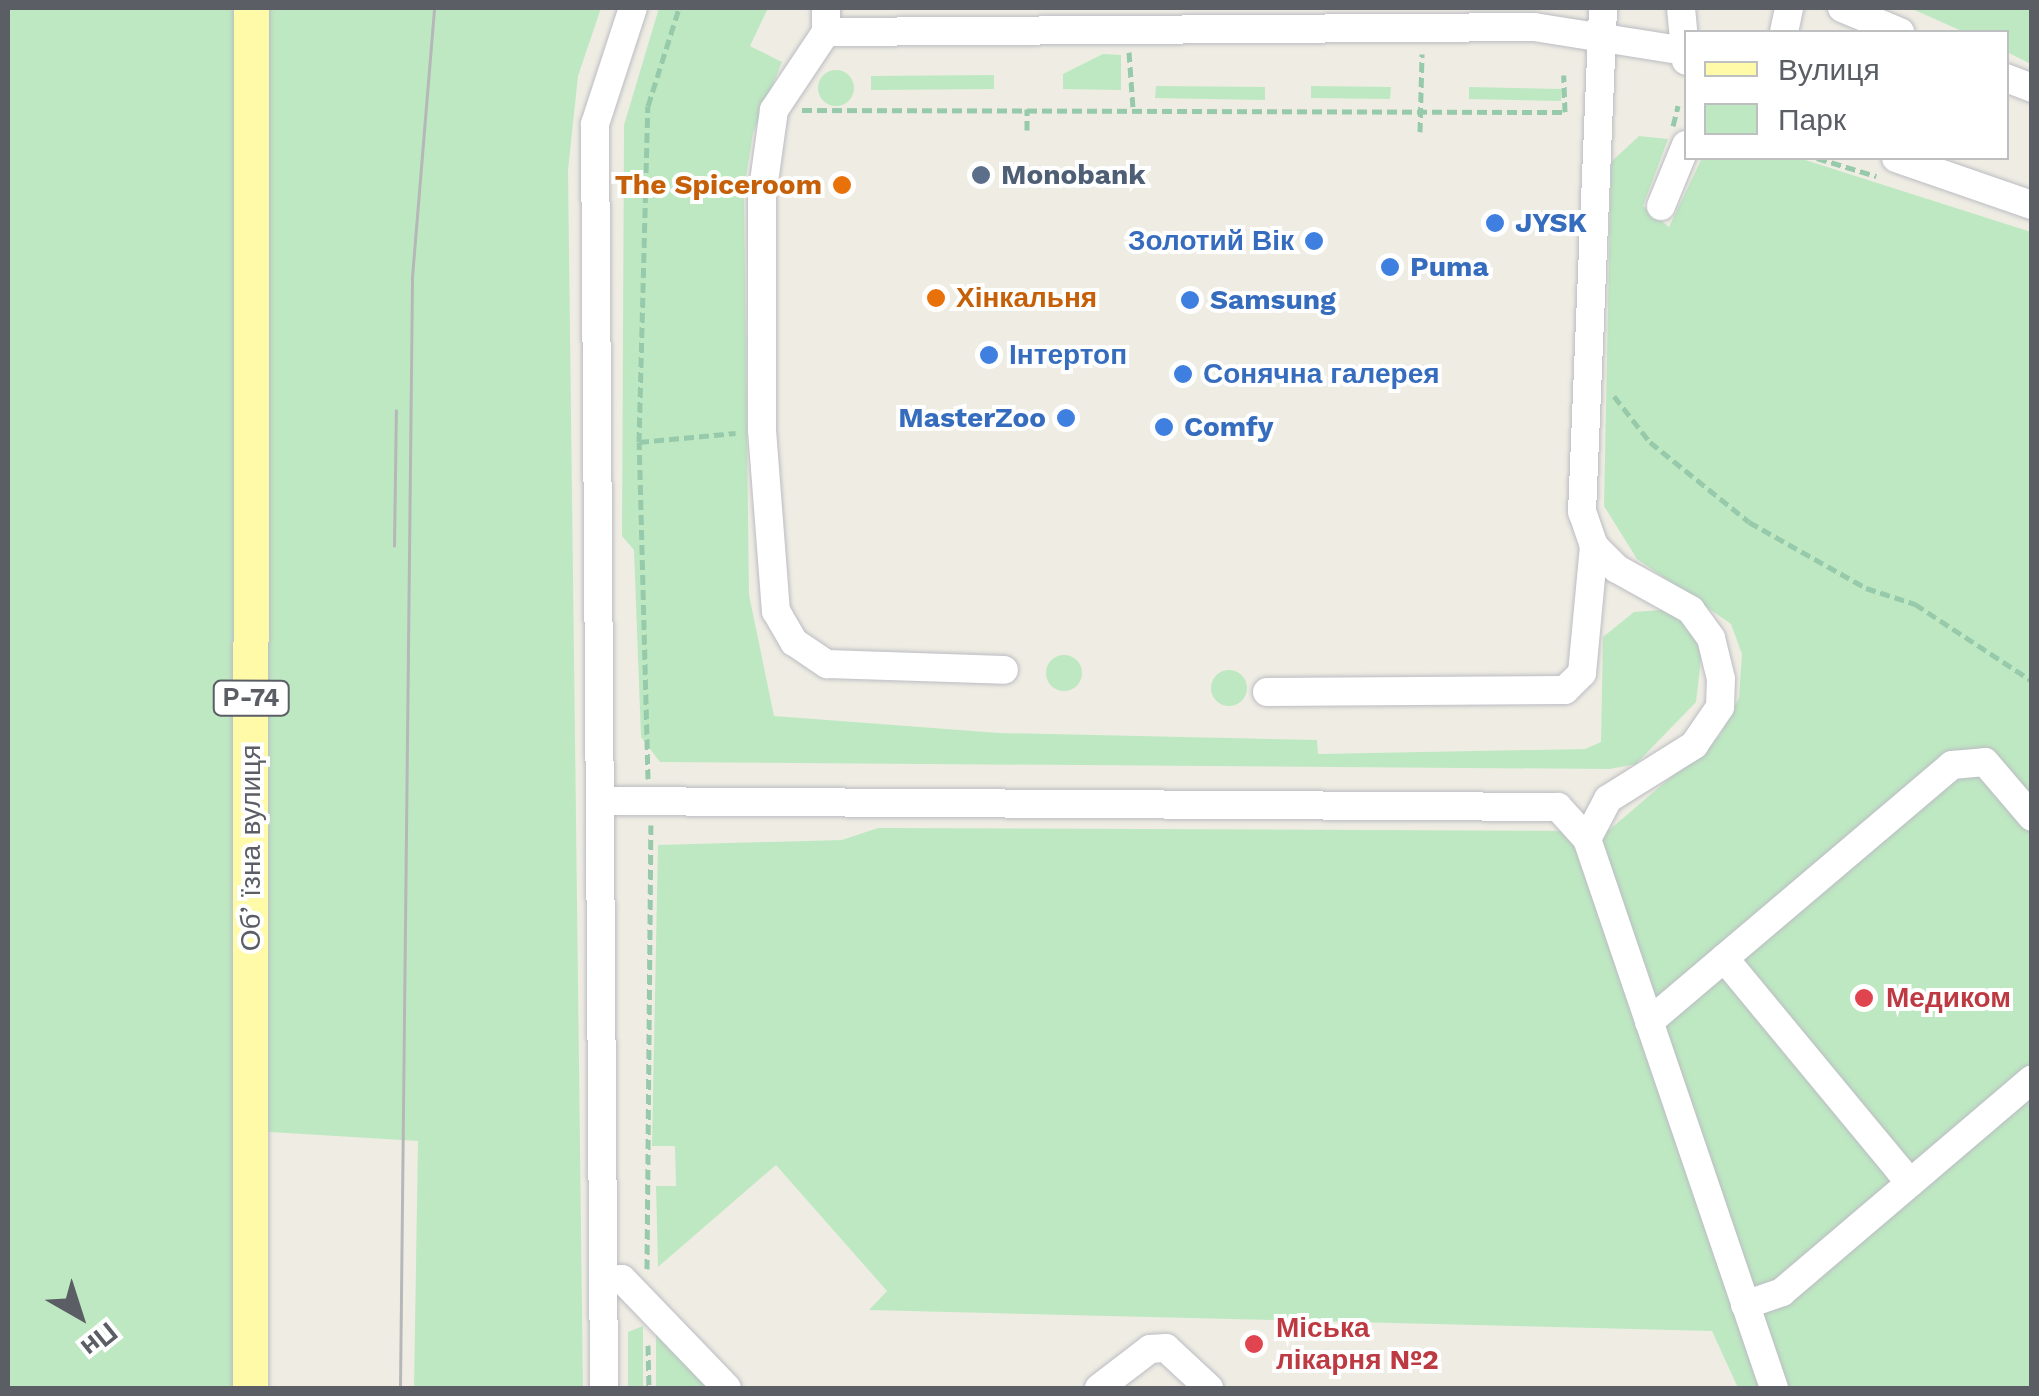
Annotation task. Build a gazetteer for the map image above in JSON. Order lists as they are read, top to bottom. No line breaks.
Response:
{"streets":{"main road":["Р-74","Обʼїзна вулиця"]},"places":["Monobank","The Spiceroom","JYSK","Золотий Вік","Puma","Хінкальня","Samsung","Інтертоп","Сонячна галерея","MasterZoo","Comfy","Медиком","Міська лікарня №2"],"legend":["Вулиця","Парк"],"north":"bottom right"}
